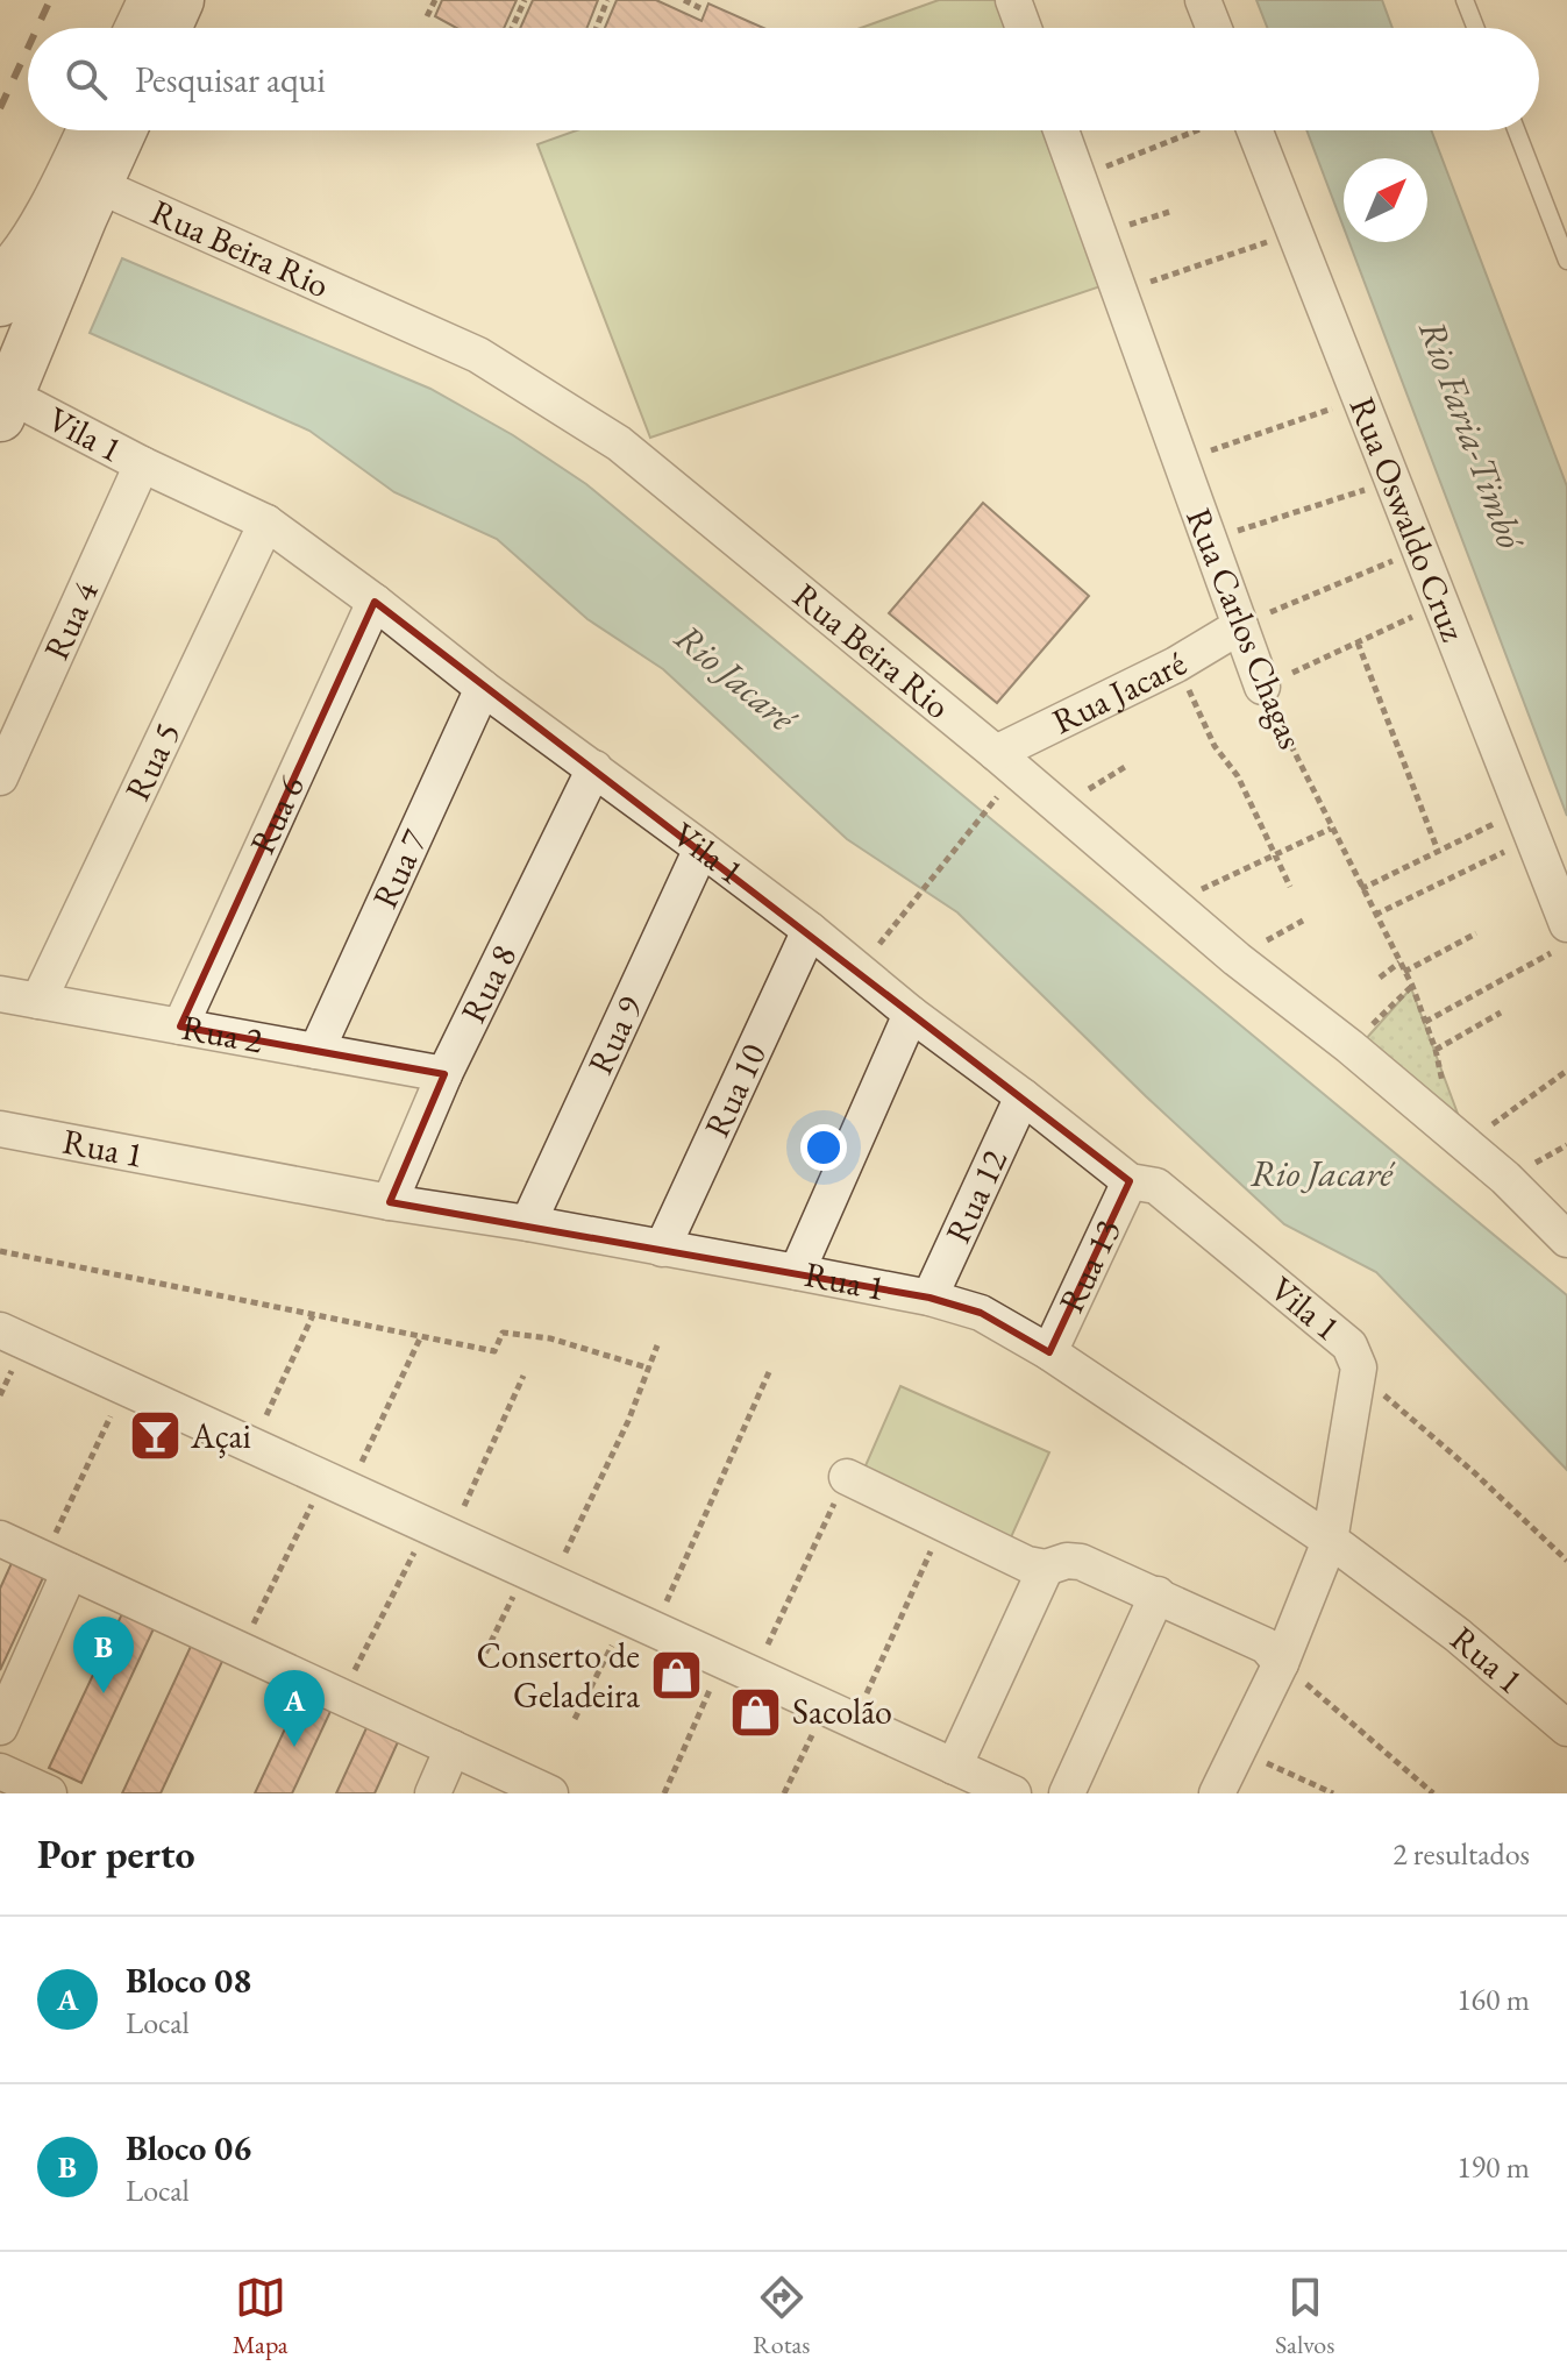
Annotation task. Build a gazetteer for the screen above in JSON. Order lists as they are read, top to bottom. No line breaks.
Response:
{"streets":{"street":["Rua Beira Rio","Vila 1","Rua Oswaldo Cruz","Rua 4","Rua Carlos Chagas","Rua Jacaré","Rua 5","Rua 6","Rua 7","Rua 8","Rua 2","Rua 9","Rua 10","Rua 1","Rua 12","Rua 13"]},"crossings":[["Rua Beira Rio","Rua Carlos Chagas"],["Rua Beira Rio","Rua Jacaré"],["Vila 1","Rua 4"],["Vila 1","Rua 5"],["Vila 1","Rua 6"],["Vila 1","Rua 7"],["Vila 1","Rua 8"],["Vila 1","Rua 9"],["Vila 1","Rua 10"],["Vila 1","Rua 12"],["Vila 1","Rua 13"],["Rua Carlos Chagas","Rua Jacaré"],["Rua 5","Rua 2"],["Rua 6","Rua 2"],["Rua 7","Rua 2"],["Rua 8","Rua 2"],["Rua 8","Rua 1"],["Rua 9","Rua 1"],["Rua 10","Rua 1"],["Rua 1","Rua 12"],["Rua 1","Rua 13"]],"water":["Rio Faria-Timbó","Rio Jacaré"],"places":{"bar":["Açai"],"shop":["Conserto de Geladeira","Sacolão"]},"north":"top right","page":{"search":"Pesquisar aqui","pins":["B","A"],"heading":["Por perto","2 resultados"],"list":[{"mark":"A","name":"Bloco 08","note":"Local","value":"160 m"},{"mark":"B","name":"Bloco 06","note":"Local","value":"190 m"}],"nav":["Mapa","Rotas","Salvos"]}}
